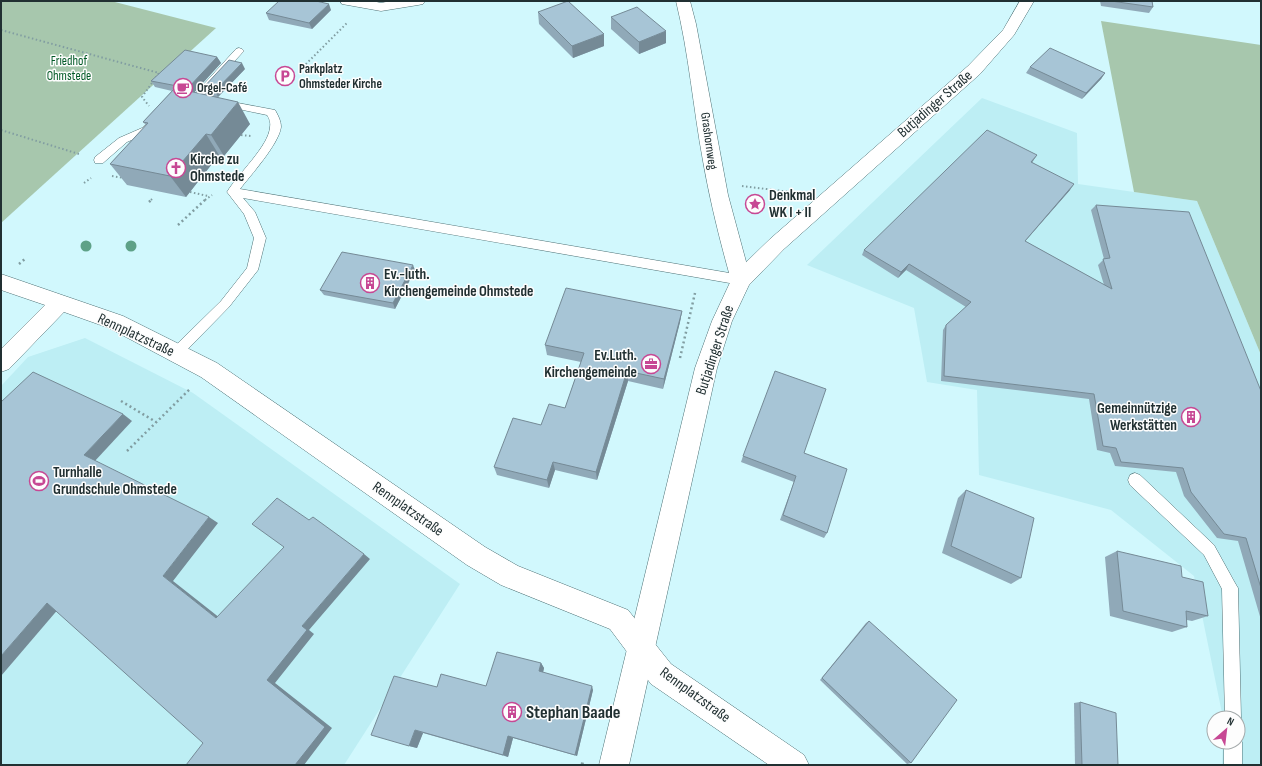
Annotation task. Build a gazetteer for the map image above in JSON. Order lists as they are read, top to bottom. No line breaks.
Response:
{"streets":{"street":["Butjadinger Straße","Grashornweg","Rennplatzstraße"]},"crossings":[["Butjadinger Straße","Grashornweg"],["Butjadinger Straße","Rennplatzstraße"]],"parks":["Friedhof Ohmstede"],"places":{"parking":["Parkplatz Ohmsteder Kirche"],"cafe":["Orgel-Café"],"church":["Kirche zu Ohmstede"],"place":["Denkmal WK I + II"],"building":["Ev.-luth. Kirchengemeinde Ohmstede","Gemeinnützige Werkstätten","Stephan Baade"],"office":["Ev.Luth. Kirchengemeinde"],"sports":["Turnhalle Grundschule Ohmstede"]},"north":"top right"}
